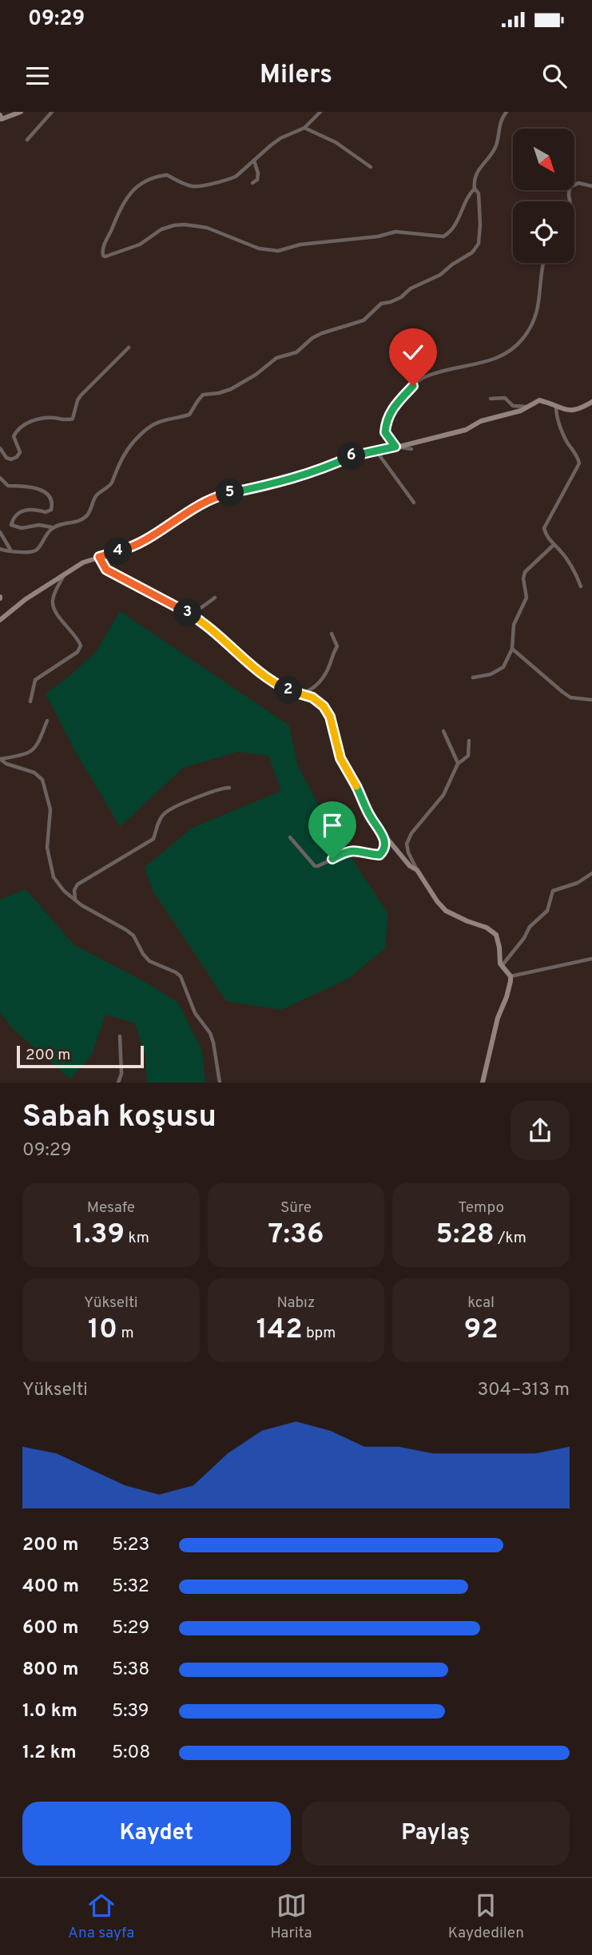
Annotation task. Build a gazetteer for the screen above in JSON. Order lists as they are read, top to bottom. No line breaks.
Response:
{"scale_bar":"200 m","north":"bottom right","page":{"status":"09:29","header":"Milers","pins":["6","5","4","3","2"],"scale":"200 m","heading":["Sabah koşusu","09:29"],"stats":[["Mesafe","1.39 km"],["Süre","7:36"],["Tempo","5:28 /km"],["Yükselti","10 m"],["Nabız","142 bpm"],["kcal","92"]],"chart":["Yükselti","304–313 m"],"list":[{"name":"200 m","note":"5:23"},{"name":"400 m","note":"5:32"},{"name":"600 m","note":"5:29"},{"name":"800 m","note":"5:38"},{"name":"1.0 km","note":"5:39"},{"name":"1.2 km","note":"5:08"}],"buttons":["Kaydet","Paylaş"],"tabs":["Ana sayfa","Harita","Kaydedilen"]}}
